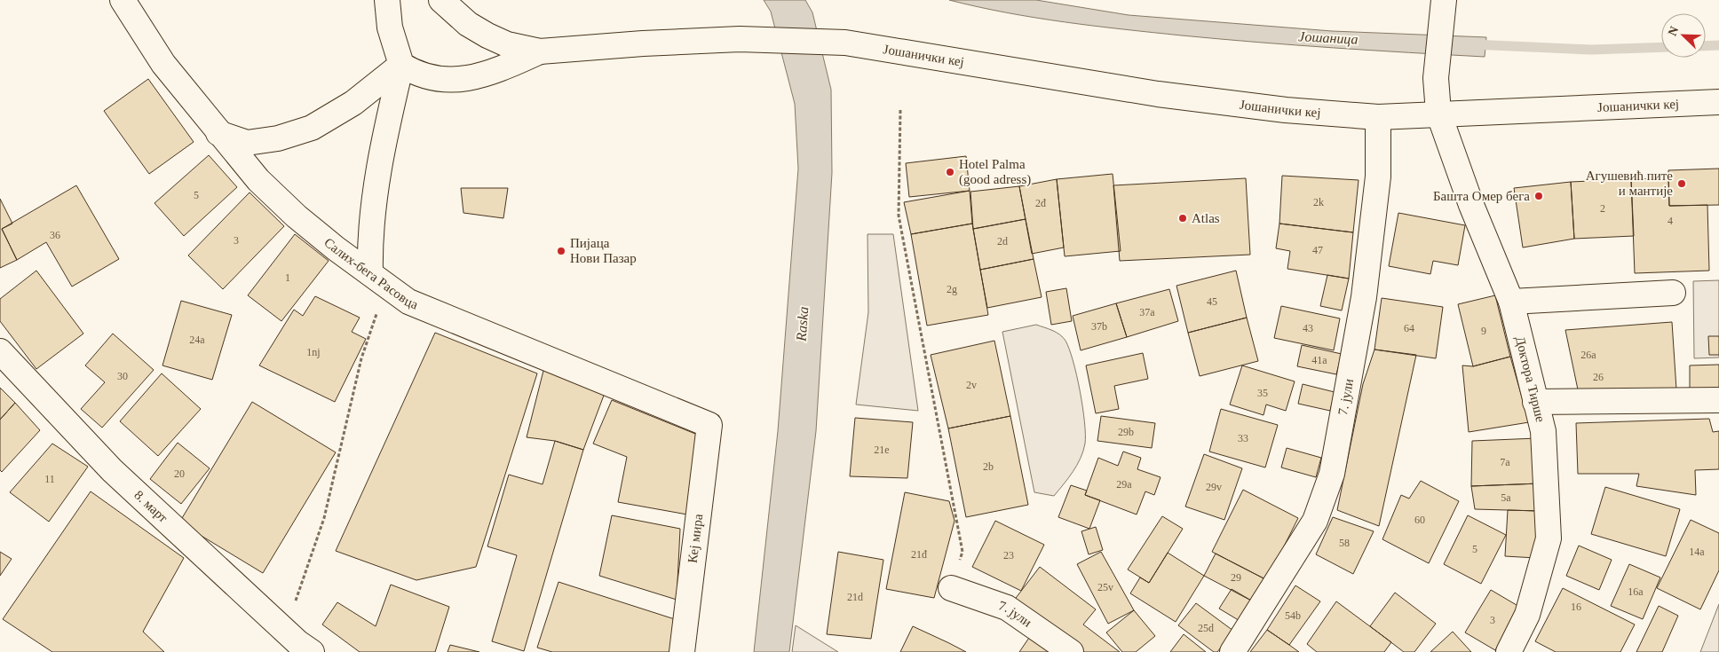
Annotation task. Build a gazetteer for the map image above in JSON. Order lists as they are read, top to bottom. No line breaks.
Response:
{"streets":{"street":["Јошанички кеј","Салих-бега Расовца","Доктора Тирше","7. јули","8. март","Кеј мира"]},"crossings":[["Јошанички кеј","Доктора Тирше"],["Јошанички кеј","7. јули"],["Салих-бега Расовца","Кеј мира"]],"water":["Јошаница","Raska"],"places":["Hotel Palma (good adress)","Агушевић пите и мантије","Башта Омер бега","Atlas","Пијаца Нови Пазар"],"house_numbers":["5","2k","2đ","2","4","36","3","2d","47","1","2g","45","37a","37b","43","64","9","24a","1nj","26a","41a","30","26","2v","35","29b","33","21e","7a","2b","20","11","29a","29v","5a","60","58","5","14a","21đ","23","29","25v","16a","21d","16","54b","3","25d"],"north":"top left"}
